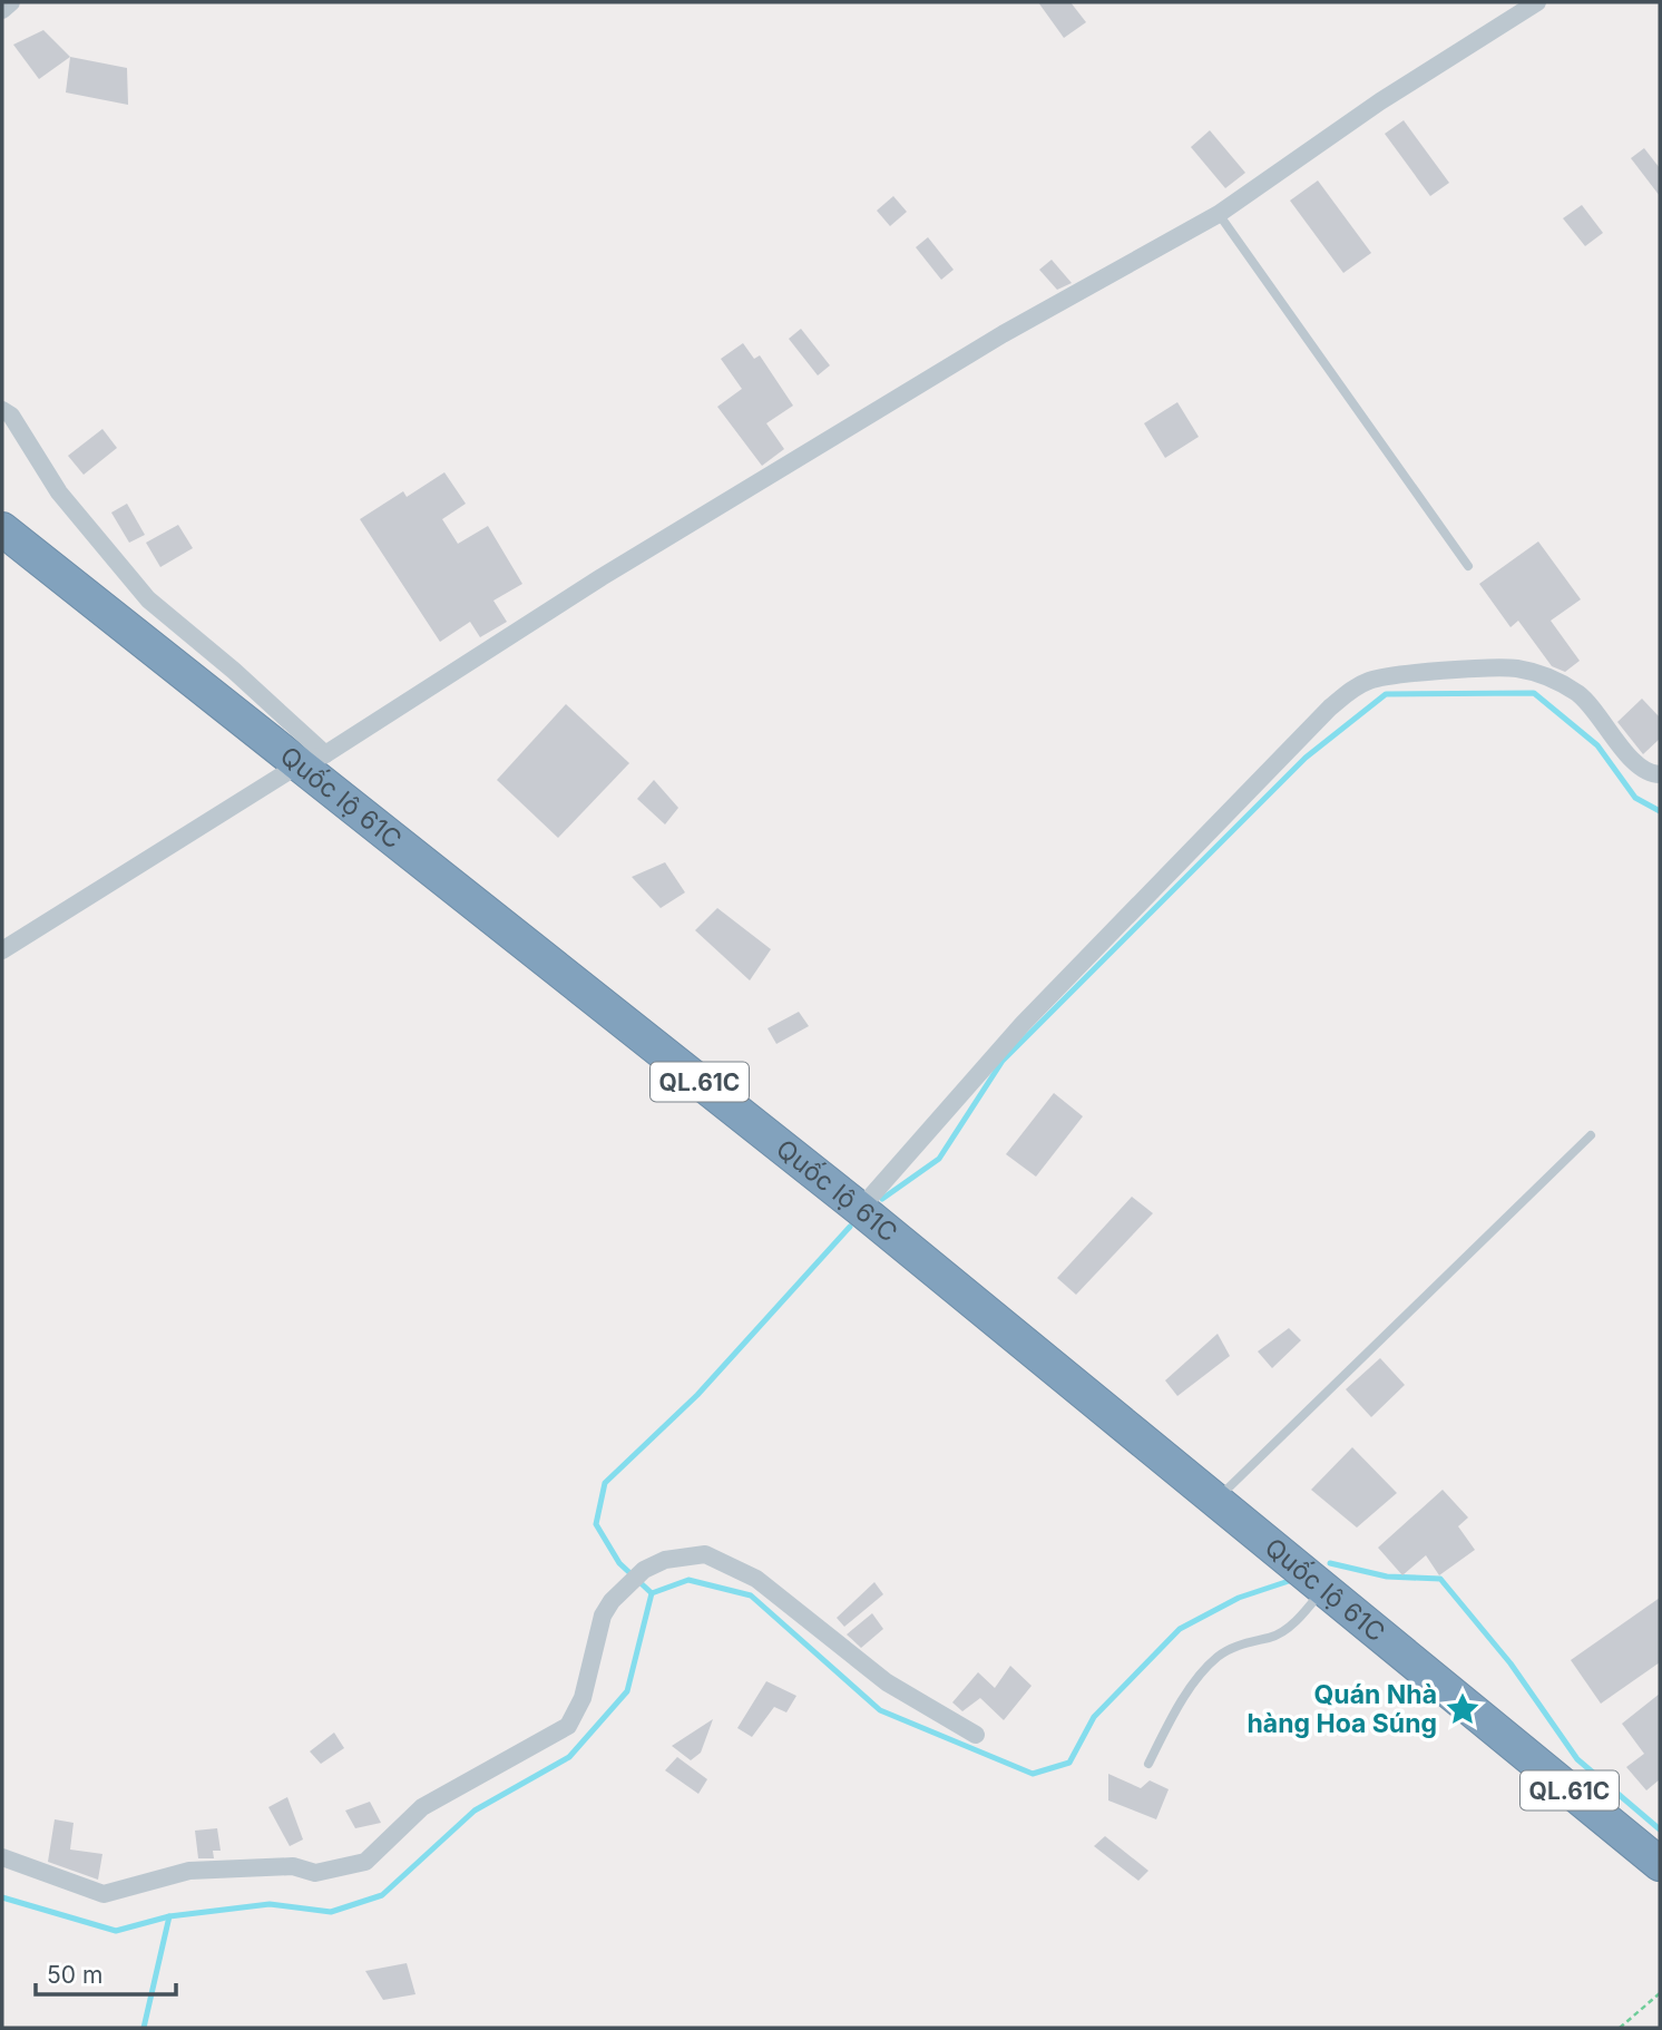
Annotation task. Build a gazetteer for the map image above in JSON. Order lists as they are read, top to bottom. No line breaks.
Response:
{"streets":{"highway":["Quốc lộ 61C","QL.61C"]},"places":{"place":["Quán Nhà hàng Hoa Súng"]},"scale_bar":"50 m"}
